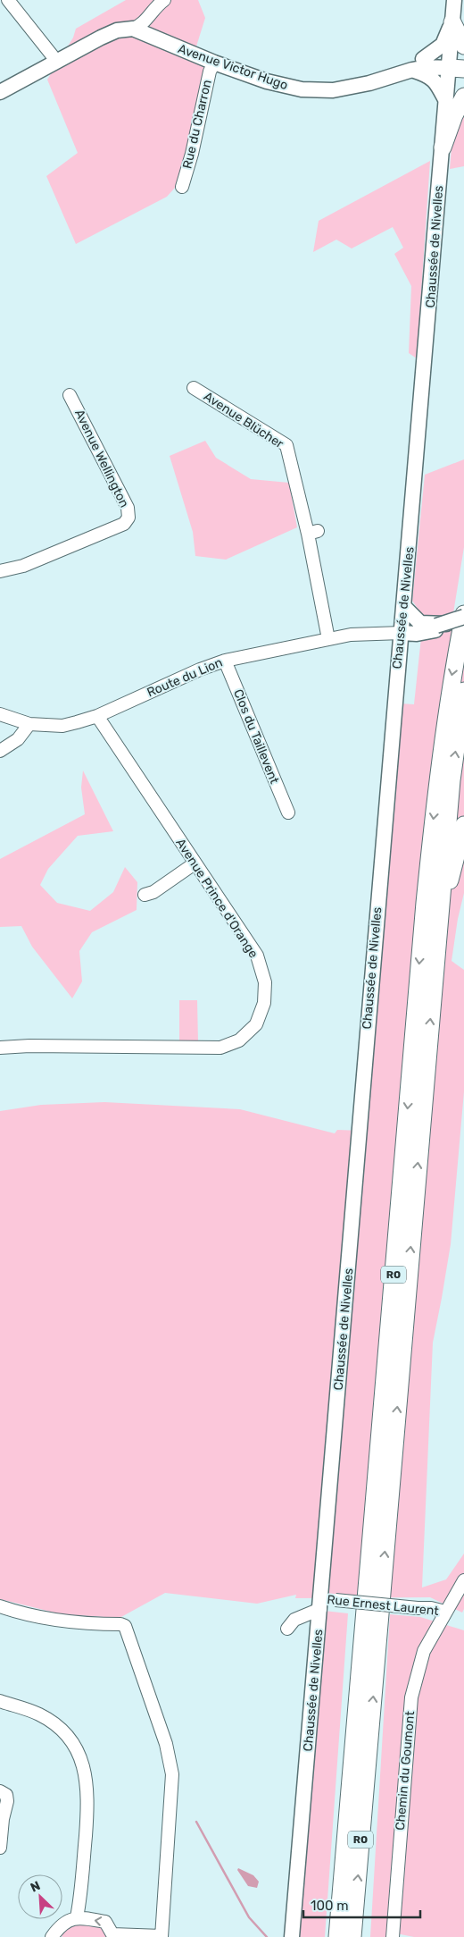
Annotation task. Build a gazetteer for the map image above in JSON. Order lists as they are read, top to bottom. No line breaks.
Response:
{"streets":{"highway":["R0"],"main road":["Avenue Victor Hugo","Chaussée de Nivelles","Route du Lion"],"street":["Rue du Charron","Avenue Blücher","Avenue Wellington","Clos du Taillevent","Avenue Prince d'Orange","Rue Ernest Laurent","Chemin du Goumont"]},"crossings":[["Avenue Victor Hugo","Rue du Charron"],["Avenue Victor Hugo","Chaussée de Nivelles"],["Chaussée de Nivelles","Route du Lion"],["Chaussée de Nivelles","Rue Ernest Laurent"],["Avenue Blücher","Route du Lion"],["Route du Lion","Clos du Taillevent"],["Route du Lion","Avenue Prince d'Orange"],["Route du Lion","R0"],["Rue Ernest Laurent","Chemin du Goumont"]],"scale_bar":"100 m","north":"top left"}
